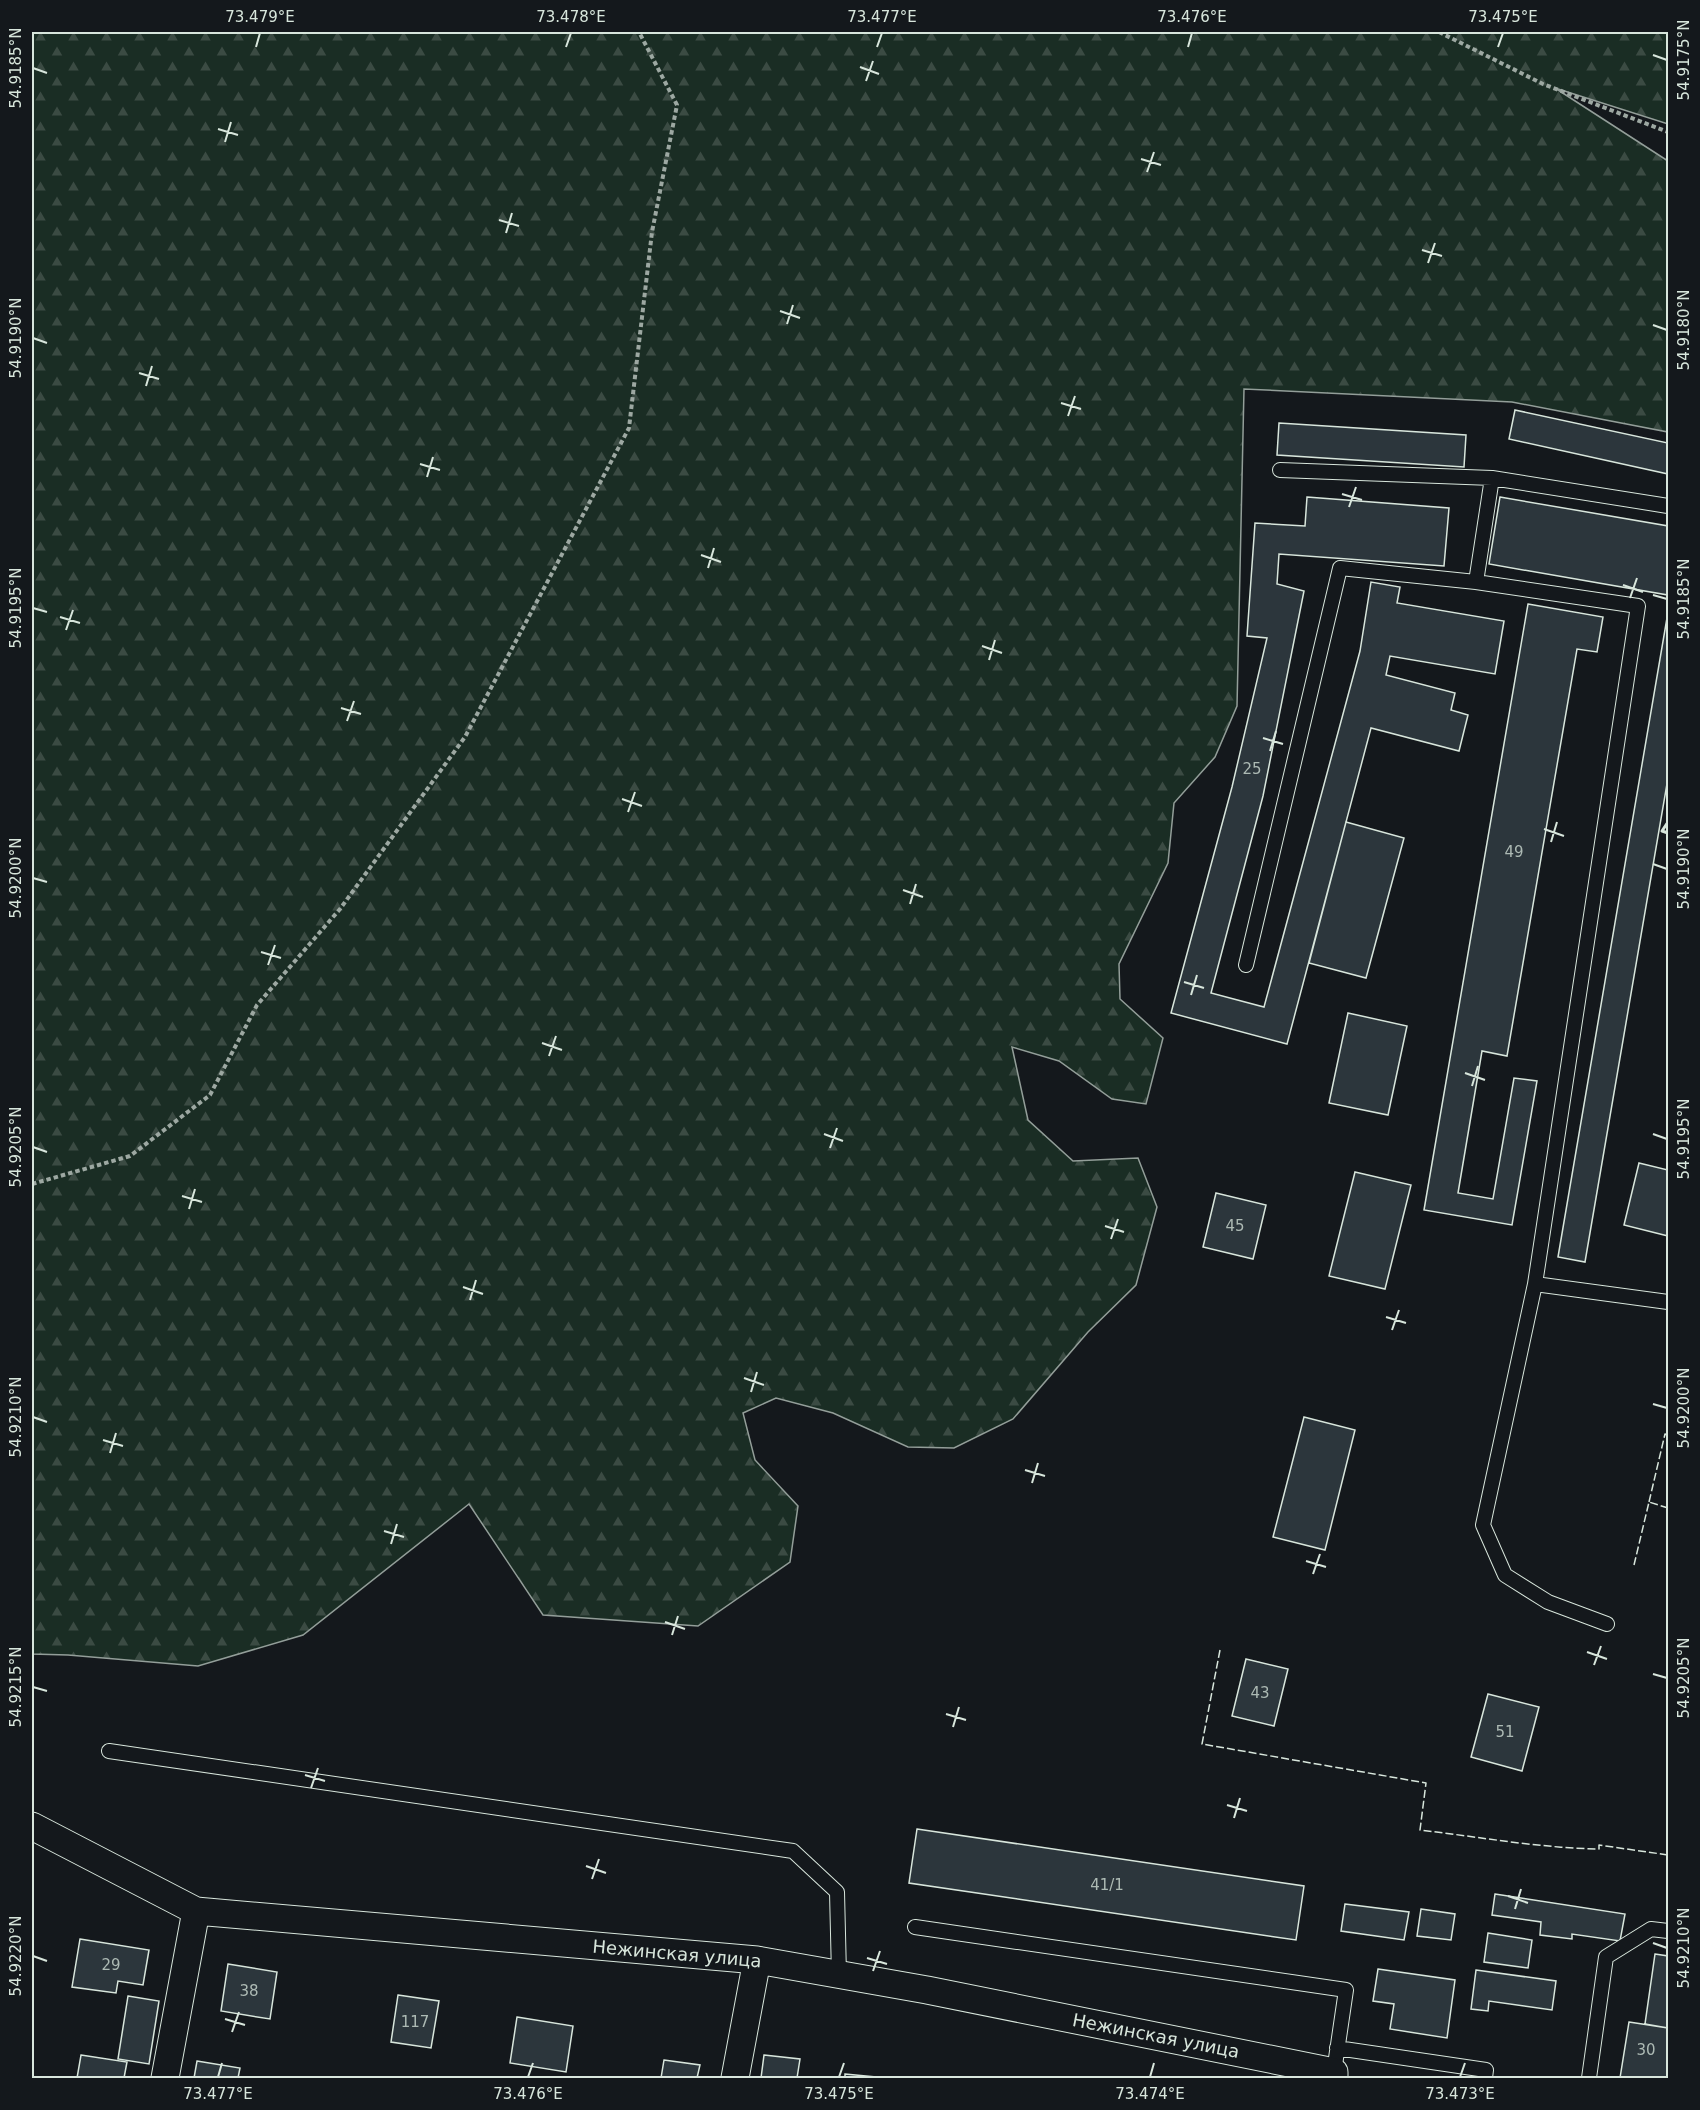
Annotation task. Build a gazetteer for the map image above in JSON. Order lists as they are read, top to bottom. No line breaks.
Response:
{"streets":{"street":["Нежинская улица"]},"house_numbers":["25","49","45","43","51","41/1","29","38","117","30"],"coordinates":["73.479°E","73.478°E","73.477°E","73.476°E","73.475°E","54.9175°N","54.9185°N","54.9180°N","54.9190°N","54.9195°N","54.9200°N","54.9205°N","54.9210°N","54.9215°N","54.9220°N","73.474°E","73.473°E"]}
